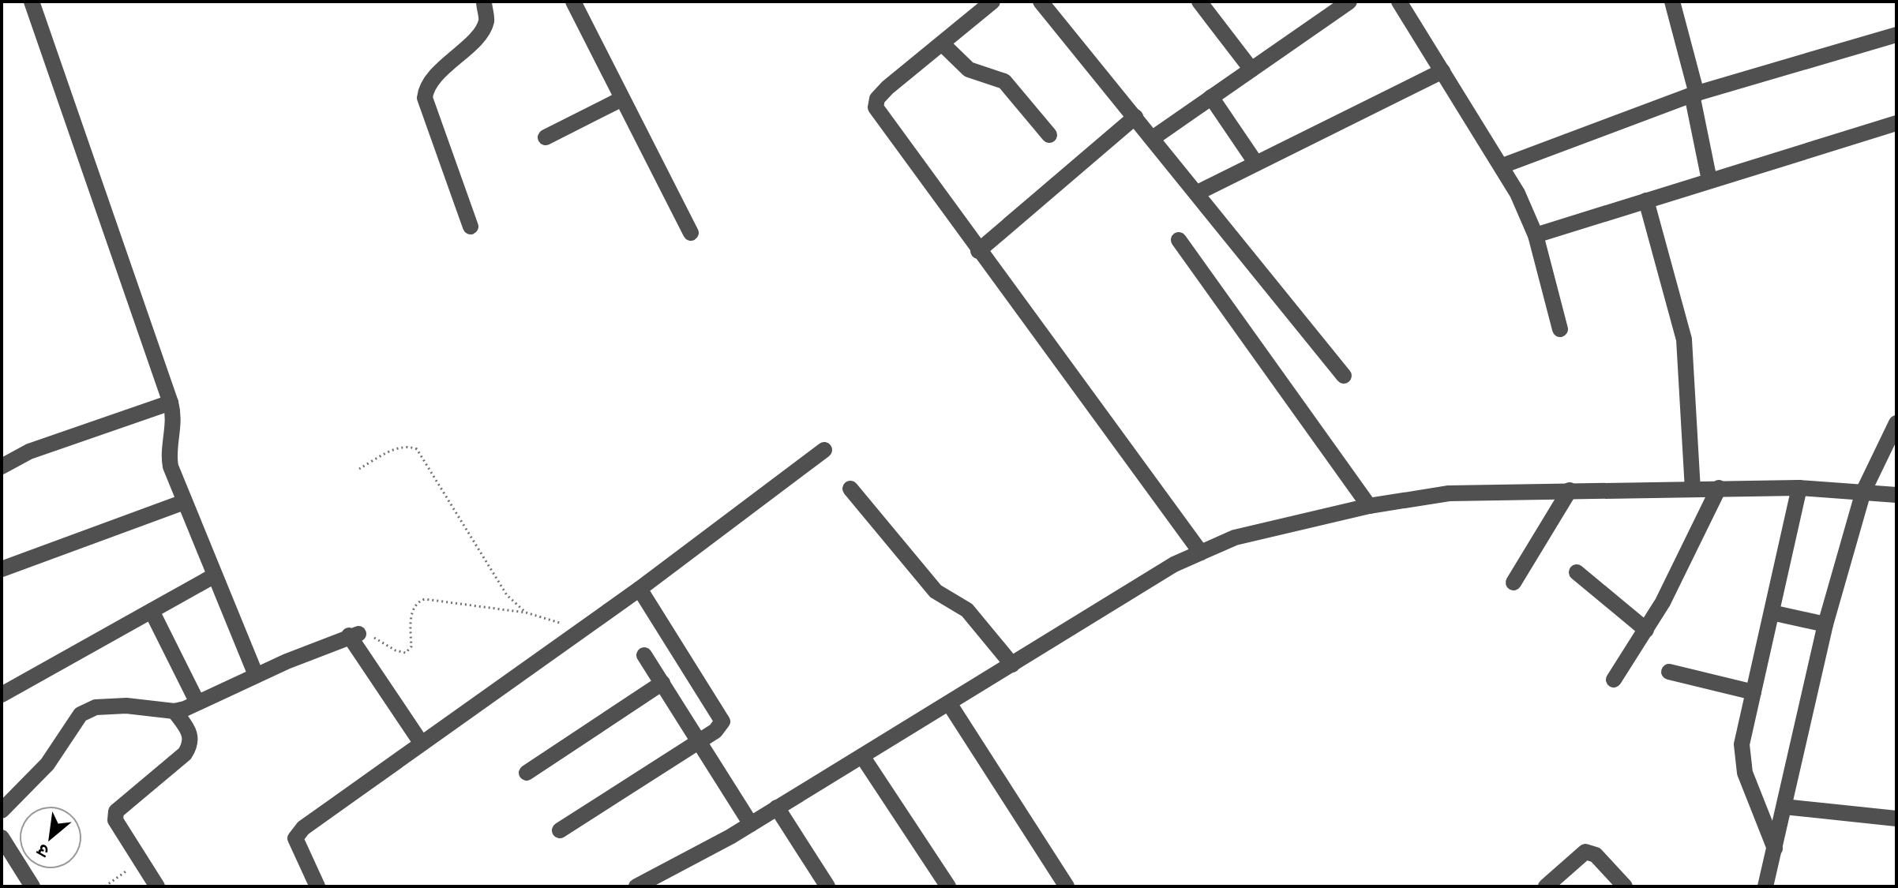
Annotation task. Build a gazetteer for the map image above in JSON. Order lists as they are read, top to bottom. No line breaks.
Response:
{"north":"bottom left"}
